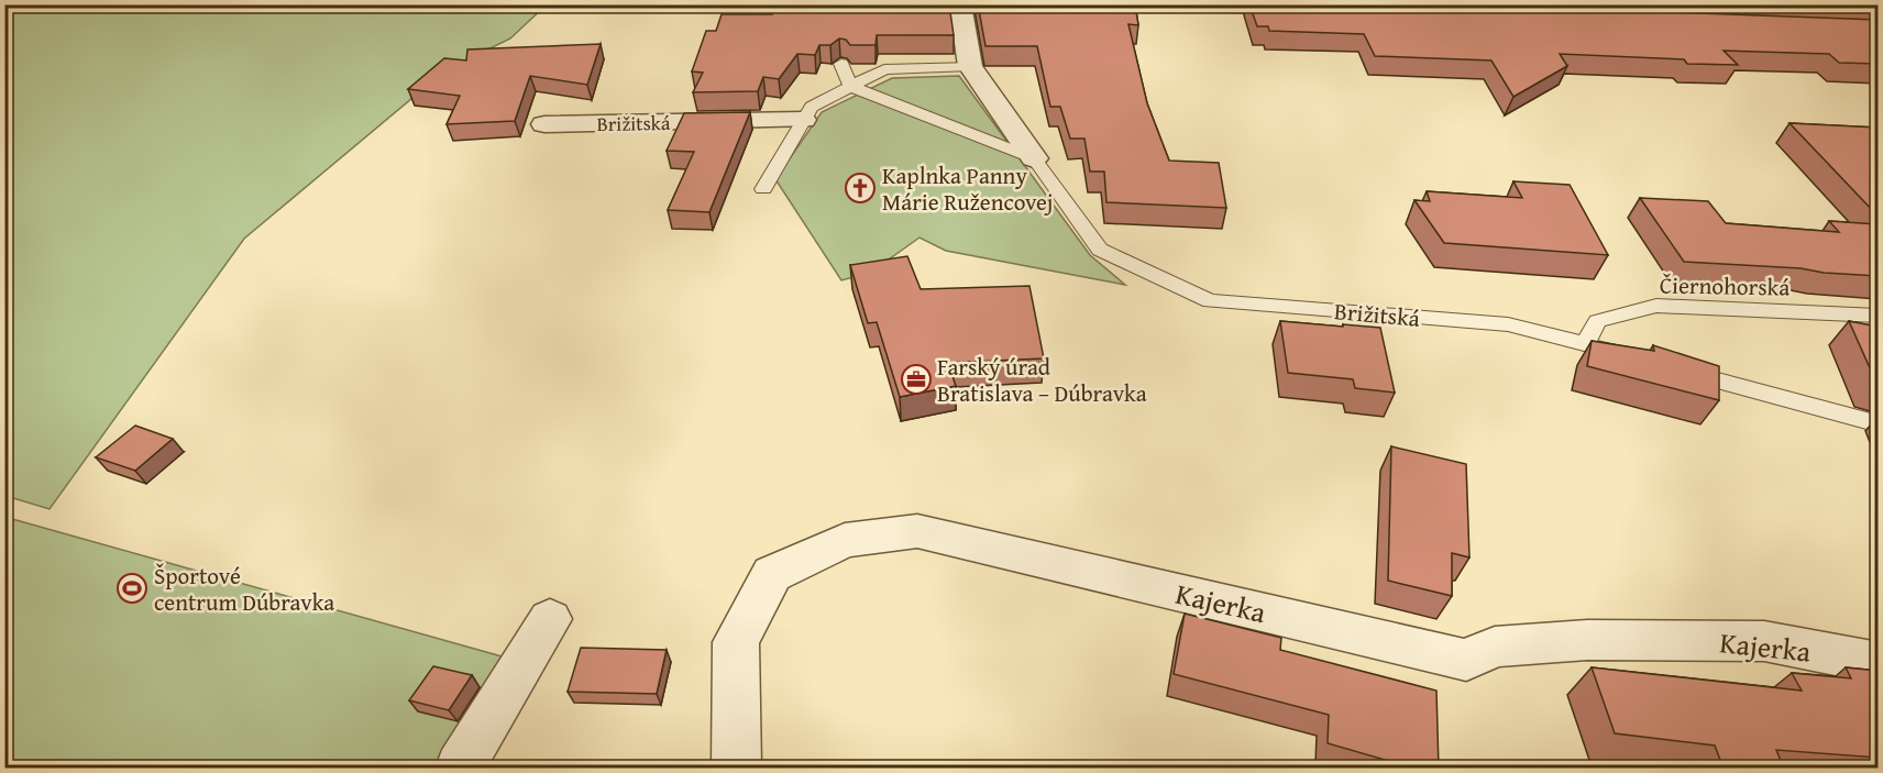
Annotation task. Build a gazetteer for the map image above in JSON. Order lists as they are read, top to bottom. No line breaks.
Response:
{"streets":{"street":["Brižitská","Kajerka"],"lane":["Čiernohorská"]},"crossings":[["Brižitská","Čiernohorská"]],"places":{"church":["Kaplnka Panny Márie Ružencovej"],"office":["Farský úrad Bratislava – Dúbravka"],"sports":["Športové centrum Dúbravka"]}}
